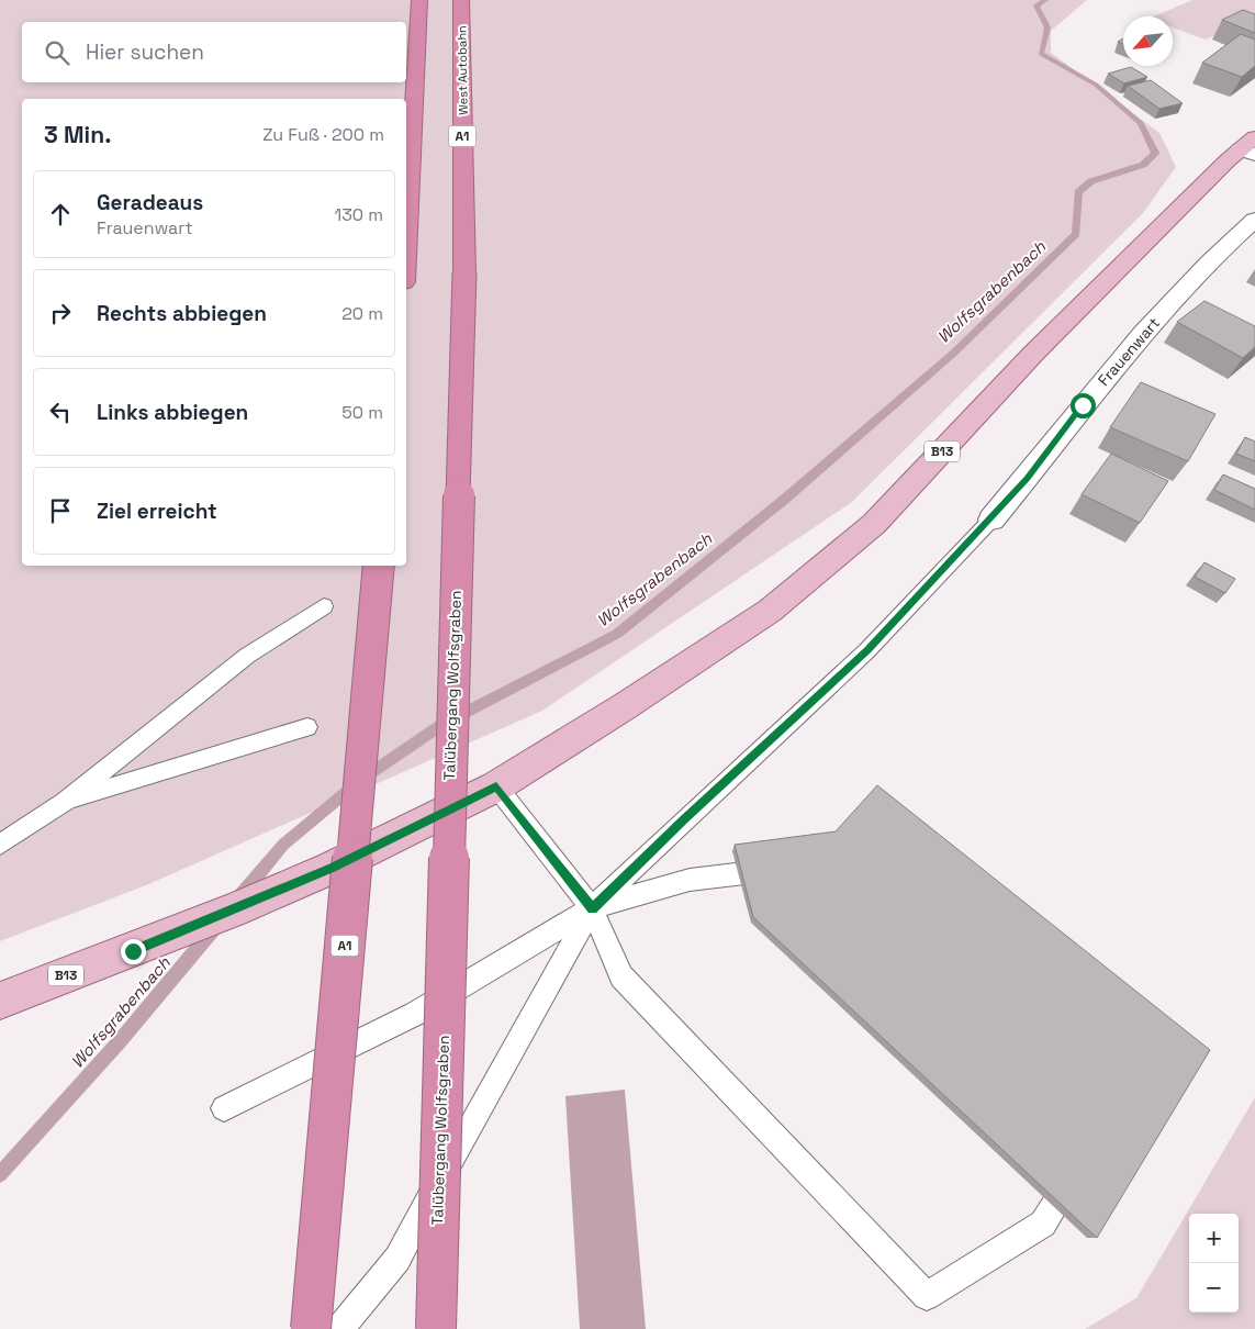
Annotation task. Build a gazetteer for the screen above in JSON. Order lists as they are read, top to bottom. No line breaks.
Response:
{"streets":{"highway":["West Autobahn","A1","Talübergang Wolfsgraben"],"main road":["B13"],"street":["Frauenwart"]},"crossings":[["West Autobahn","Talübergang Wolfsgraben"]],"water":["Wolfsgrabenbach"],"north":"bottom left","page":{"search":"Hier suchen","heading":["3 Min.","Zu Fuß · 200 m"],"list":[["Geradeaus","Frauenwart","130 m"],["Rechts abbiegen","20 m"],["Links abbiegen","50 m"],"Ziel erreicht"],"map_buttons":["+","−"]}}
